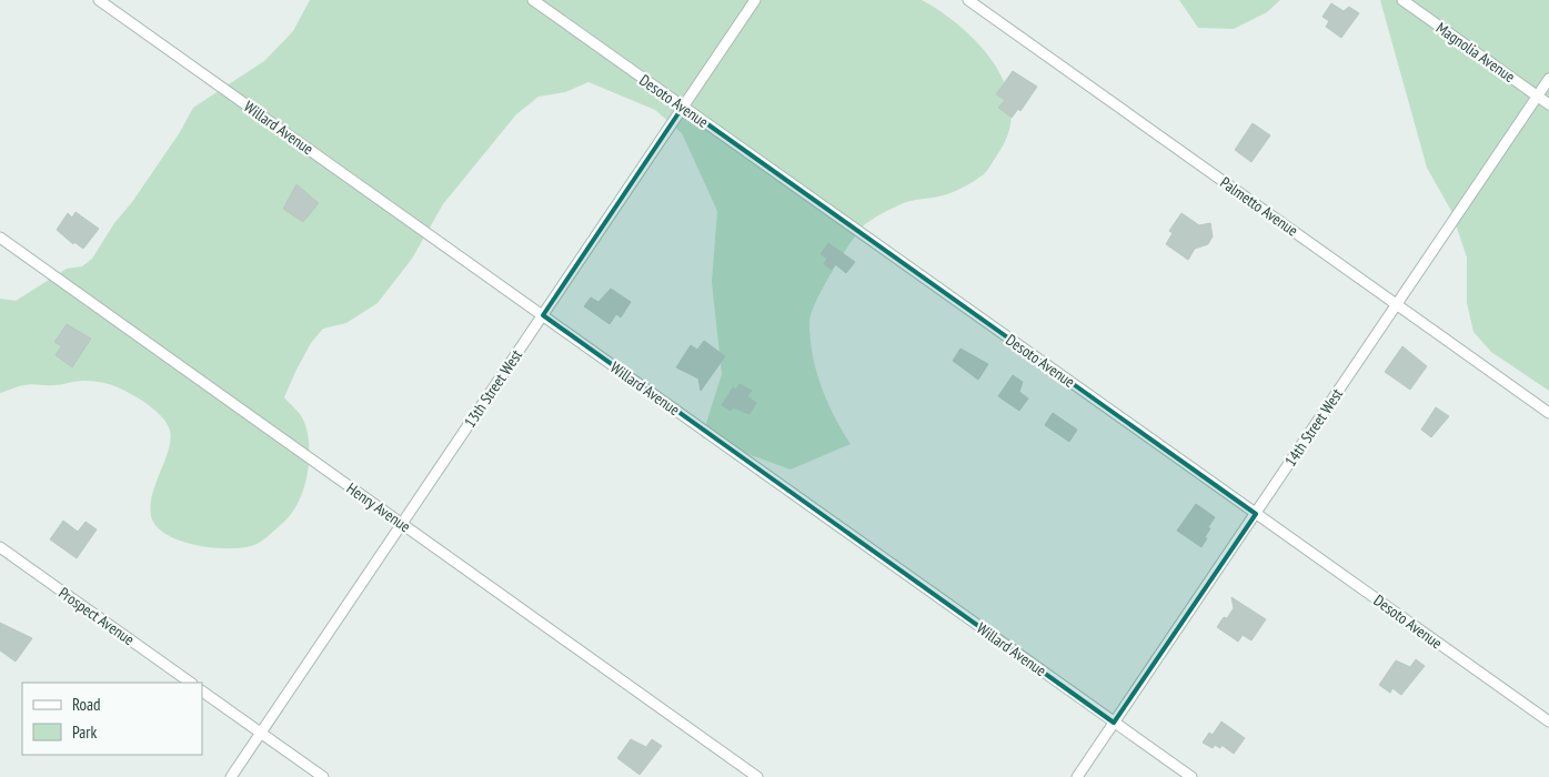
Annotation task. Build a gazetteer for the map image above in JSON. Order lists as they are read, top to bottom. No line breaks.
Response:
{"streets":{"street":["Magnolia Avenue","Desoto Avenue","Willard Avenue","Palmetto Avenue","13th Street West","14th Street West","Henry Avenue","Prospect Avenue"]},"crossings":[["Magnolia Avenue","14th Street West"],["Desoto Avenue","13th Street West"],["Desoto Avenue","14th Street West"],["Willard Avenue","13th Street West"],["Willard Avenue","14th Street West"],["Palmetto Avenue","14th Street West"],["13th Street West","Henry Avenue"]],"legend":["Road","Park"]}
